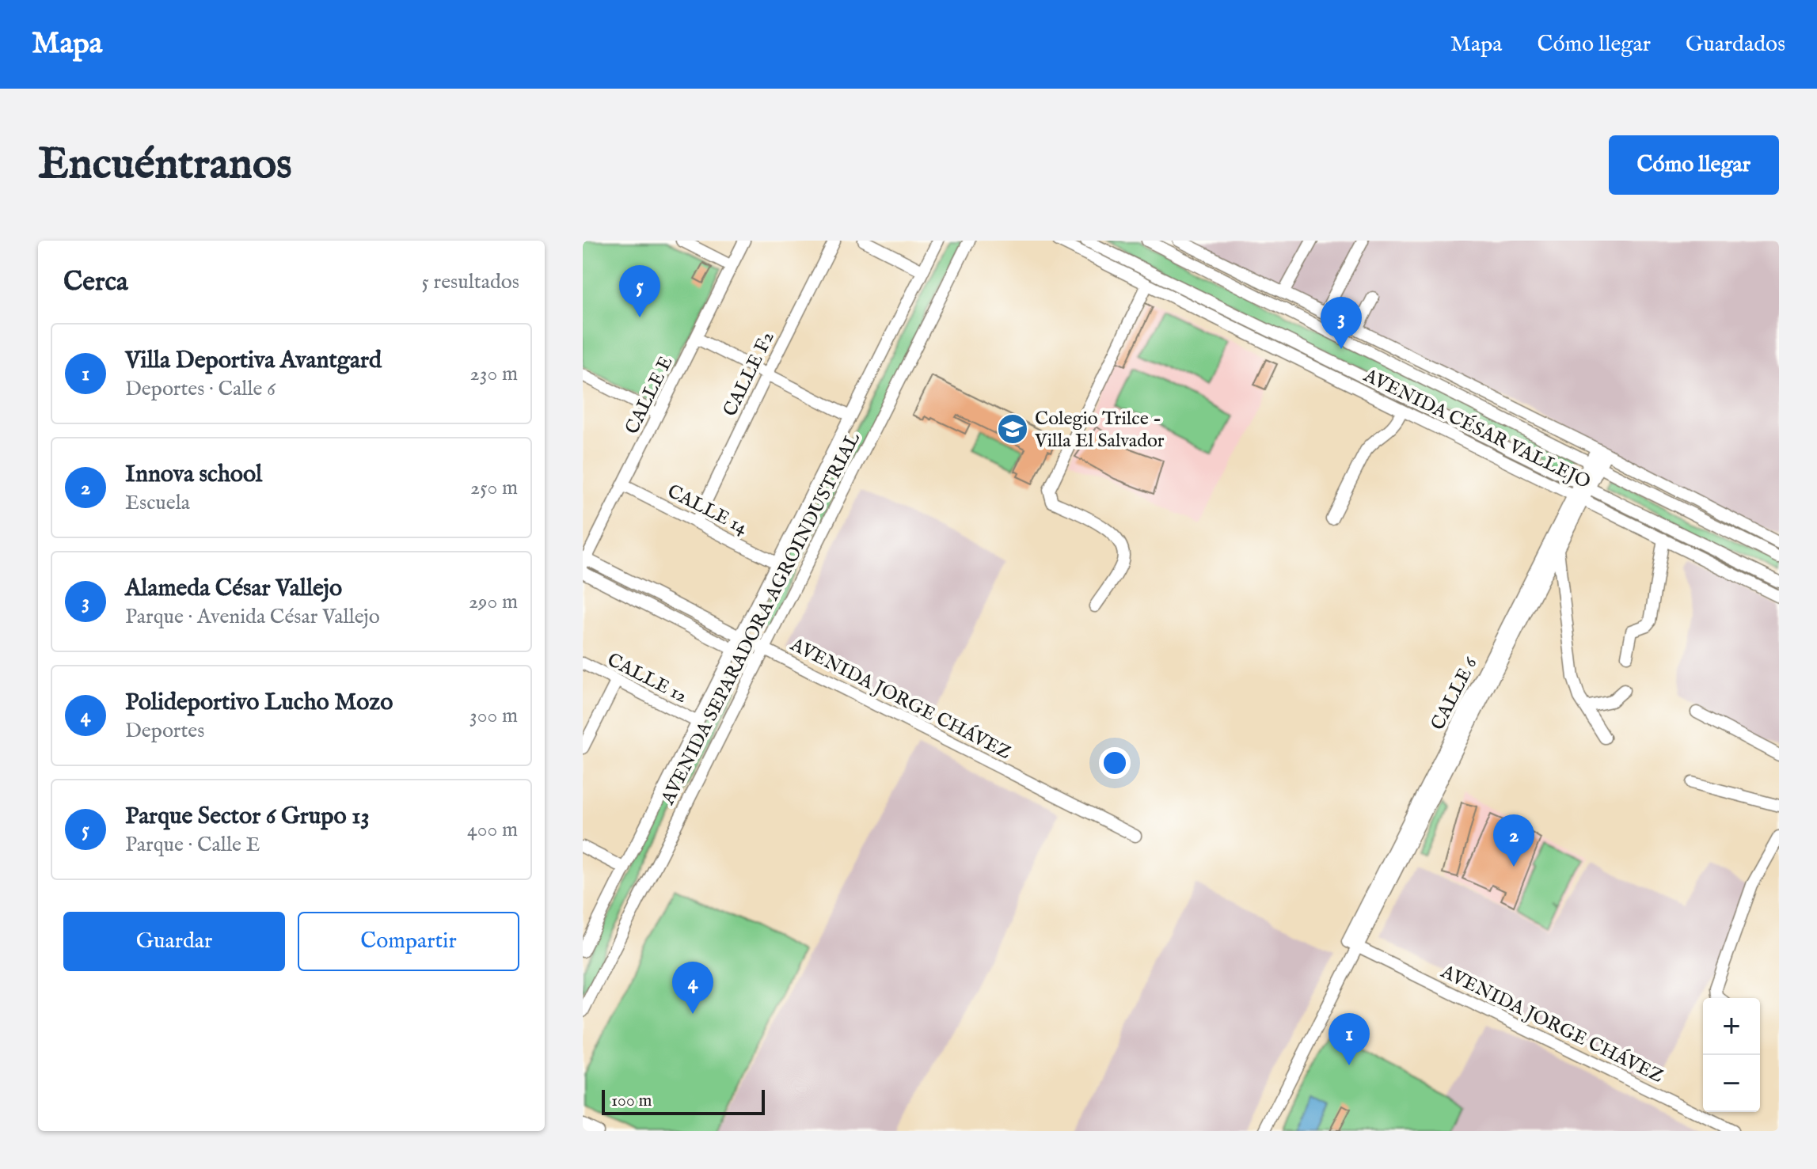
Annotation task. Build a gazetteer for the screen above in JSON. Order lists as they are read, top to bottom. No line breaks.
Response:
{"streets":{"street":["CALLE F2","CALLE E","AVENIDA CÉSAR VALLEJO","CALLE 14","AVENIDA SEPARADORA AGROINDUSTRIAL","CALLE 12","CALLE 6","AVENIDA JORGE CHÁVEZ"]},"crossings":[["CALLE F2","CALLE 14"],["CALLE E","CALLE 14"],["CALLE E","AVENIDA JORGE CHÁVEZ"],["AVENIDA CÉSAR VALLEJO","CALLE 6"],["CALLE 14","AVENIDA SEPARADORA AGROINDUSTRIAL"],["AVENIDA SEPARADORA AGROINDUSTRIAL","CALLE 12"],["AVENIDA SEPARADORA AGROINDUSTRIAL","AVENIDA JORGE CHÁVEZ"],["CALLE 6","AVENIDA JORGE CHÁVEZ"]],"places":{"school or university":["Colegio Trilce - Villa El Salvador"]},"scale_bar":"100 m","page":{"header":"Mapa","nav":["Mapa","Cómo llegar","Guardados"],"buttons":["Cómo llegar",["Guardar","Compartir"]],"title":"Encuéntranos","heading":["Cerca","5 resultados"],"pins":["5","3","2","4","1"],"list":[{"mark":"1","name":"Villa Deportiva Avantgard","note":"Deportes · Calle 6","value":"230 m"},{"mark":"2","name":"Innova school","note":"Escuela","value":"250 m"},{"mark":"3","name":"Alameda César Vallejo","note":"Parque · Avenida César Vallejo","value":"290 m"},{"mark":"4","name":"Polideportivo Lucho Mozo","note":"Deportes","value":"300 m"},{"mark":"5","name":"Parque Sector 6 Grupo 13","note":"Parque · Calle E","value":"400 m"}],"map_buttons":["+","−"],"scale":"100 m"}}
